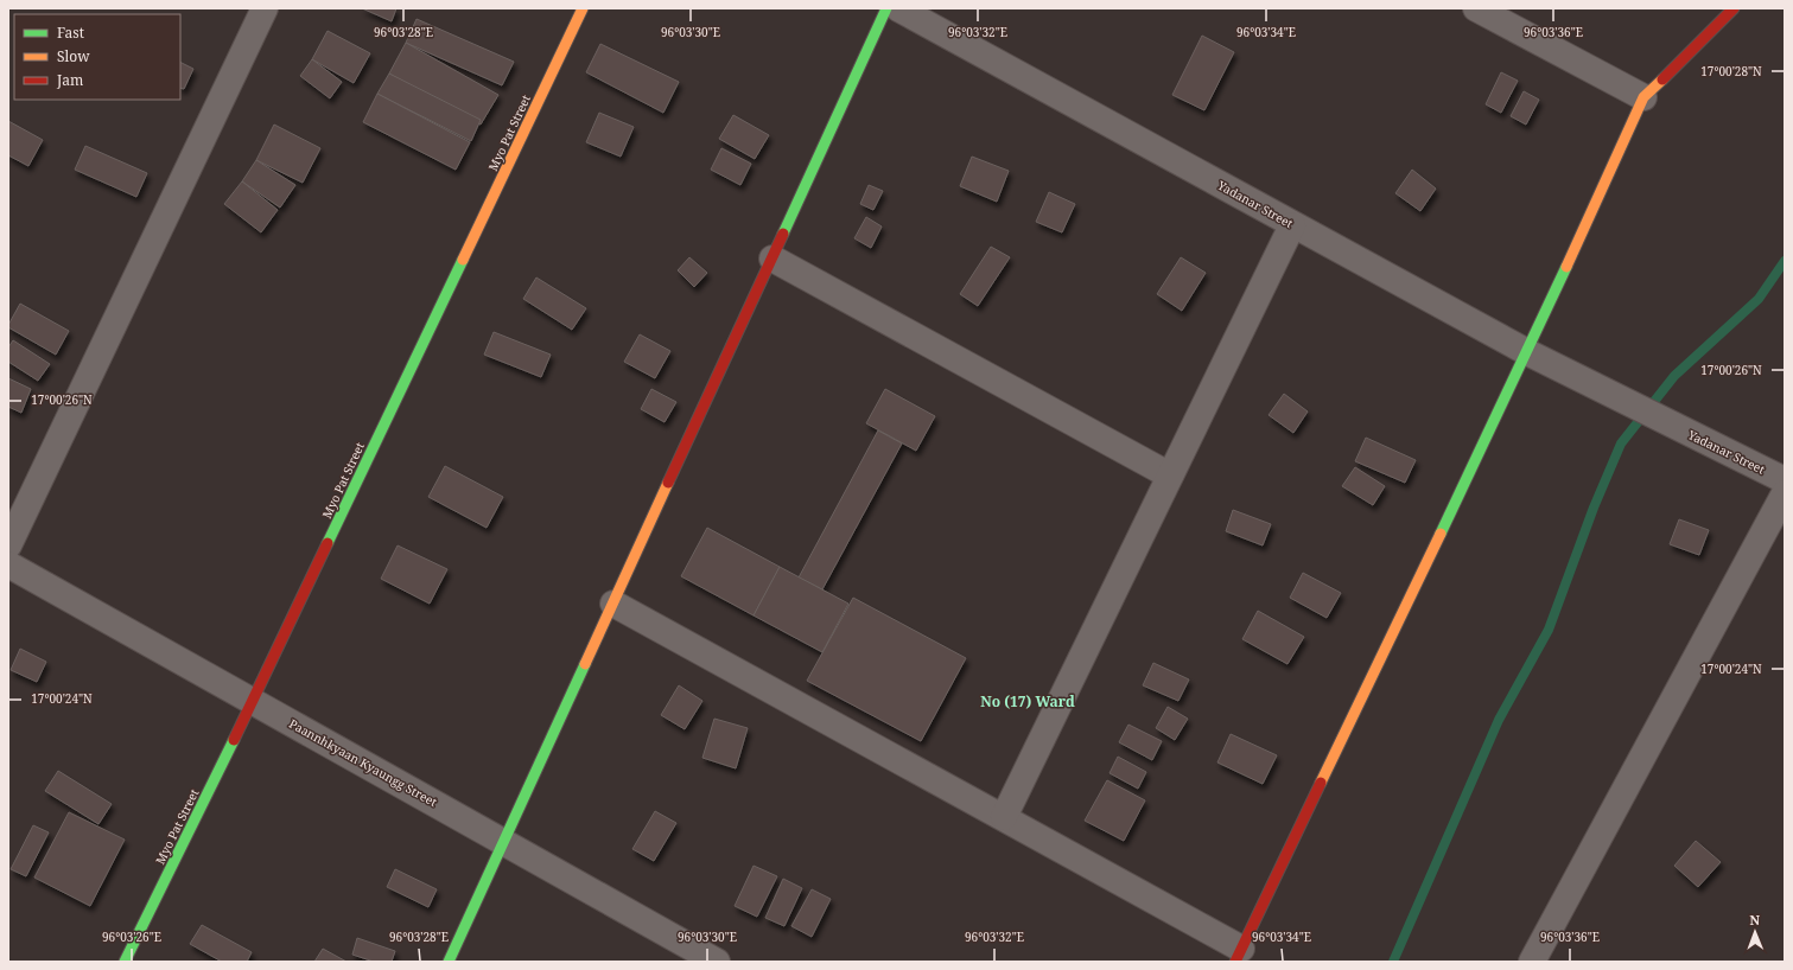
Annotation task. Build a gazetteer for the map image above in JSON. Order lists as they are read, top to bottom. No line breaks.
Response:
{"streets":{"street":["Myo Pat Street","Yadanar Street","Paannhkyaan Kyaungg Street"]},"crossings":[["Myo Pat Street","Paannhkyaan Kyaungg Street"]],"districts":["No (17) Ward"],"legend":["Fast","Slow","Jam"],"north":"top","coordinates":["96°03'28\"E","96°03'30\"E","96°03'32\"E","96°03'34\"E","96°03'36\"E","17°00'28\"N","17°00'26\"N","17°00'24\"N","96°03'26\"E"]}
